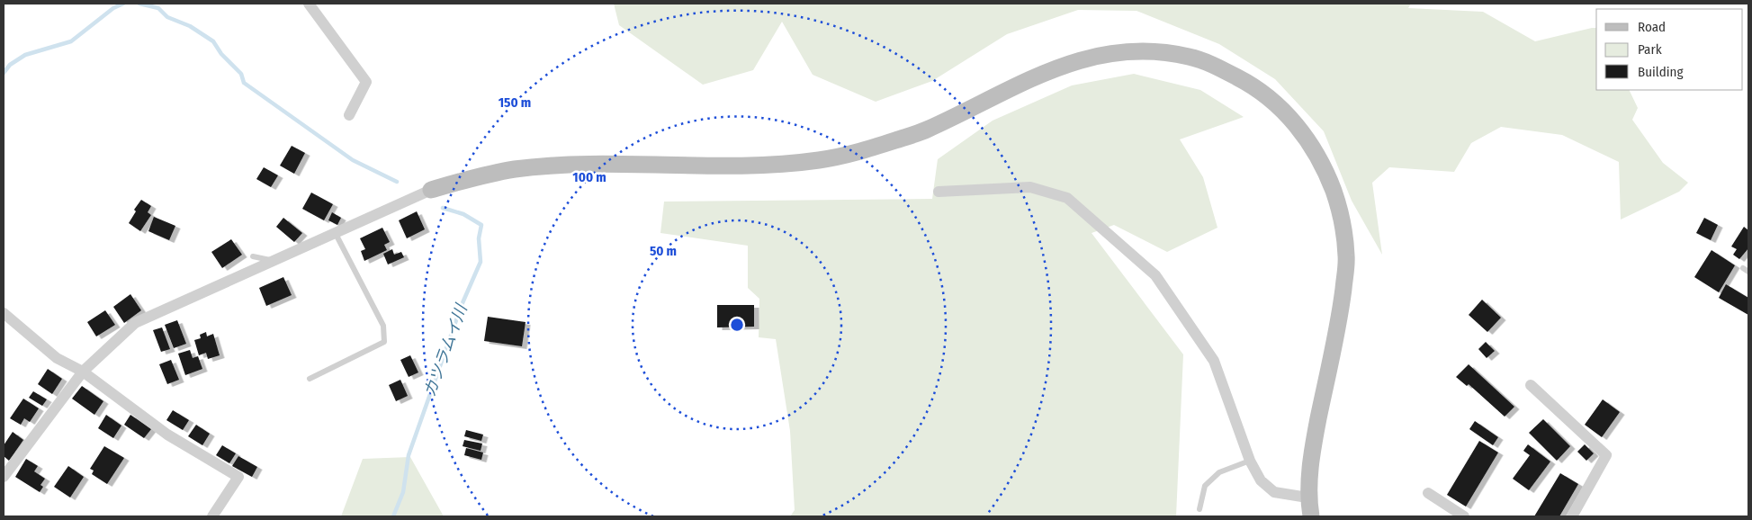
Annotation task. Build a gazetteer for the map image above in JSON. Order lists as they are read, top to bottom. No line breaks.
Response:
{"water":["カツラムイ川"],"legend":["Road","Park","Building"],"rings":["150 m","100 m","50 m"]}
